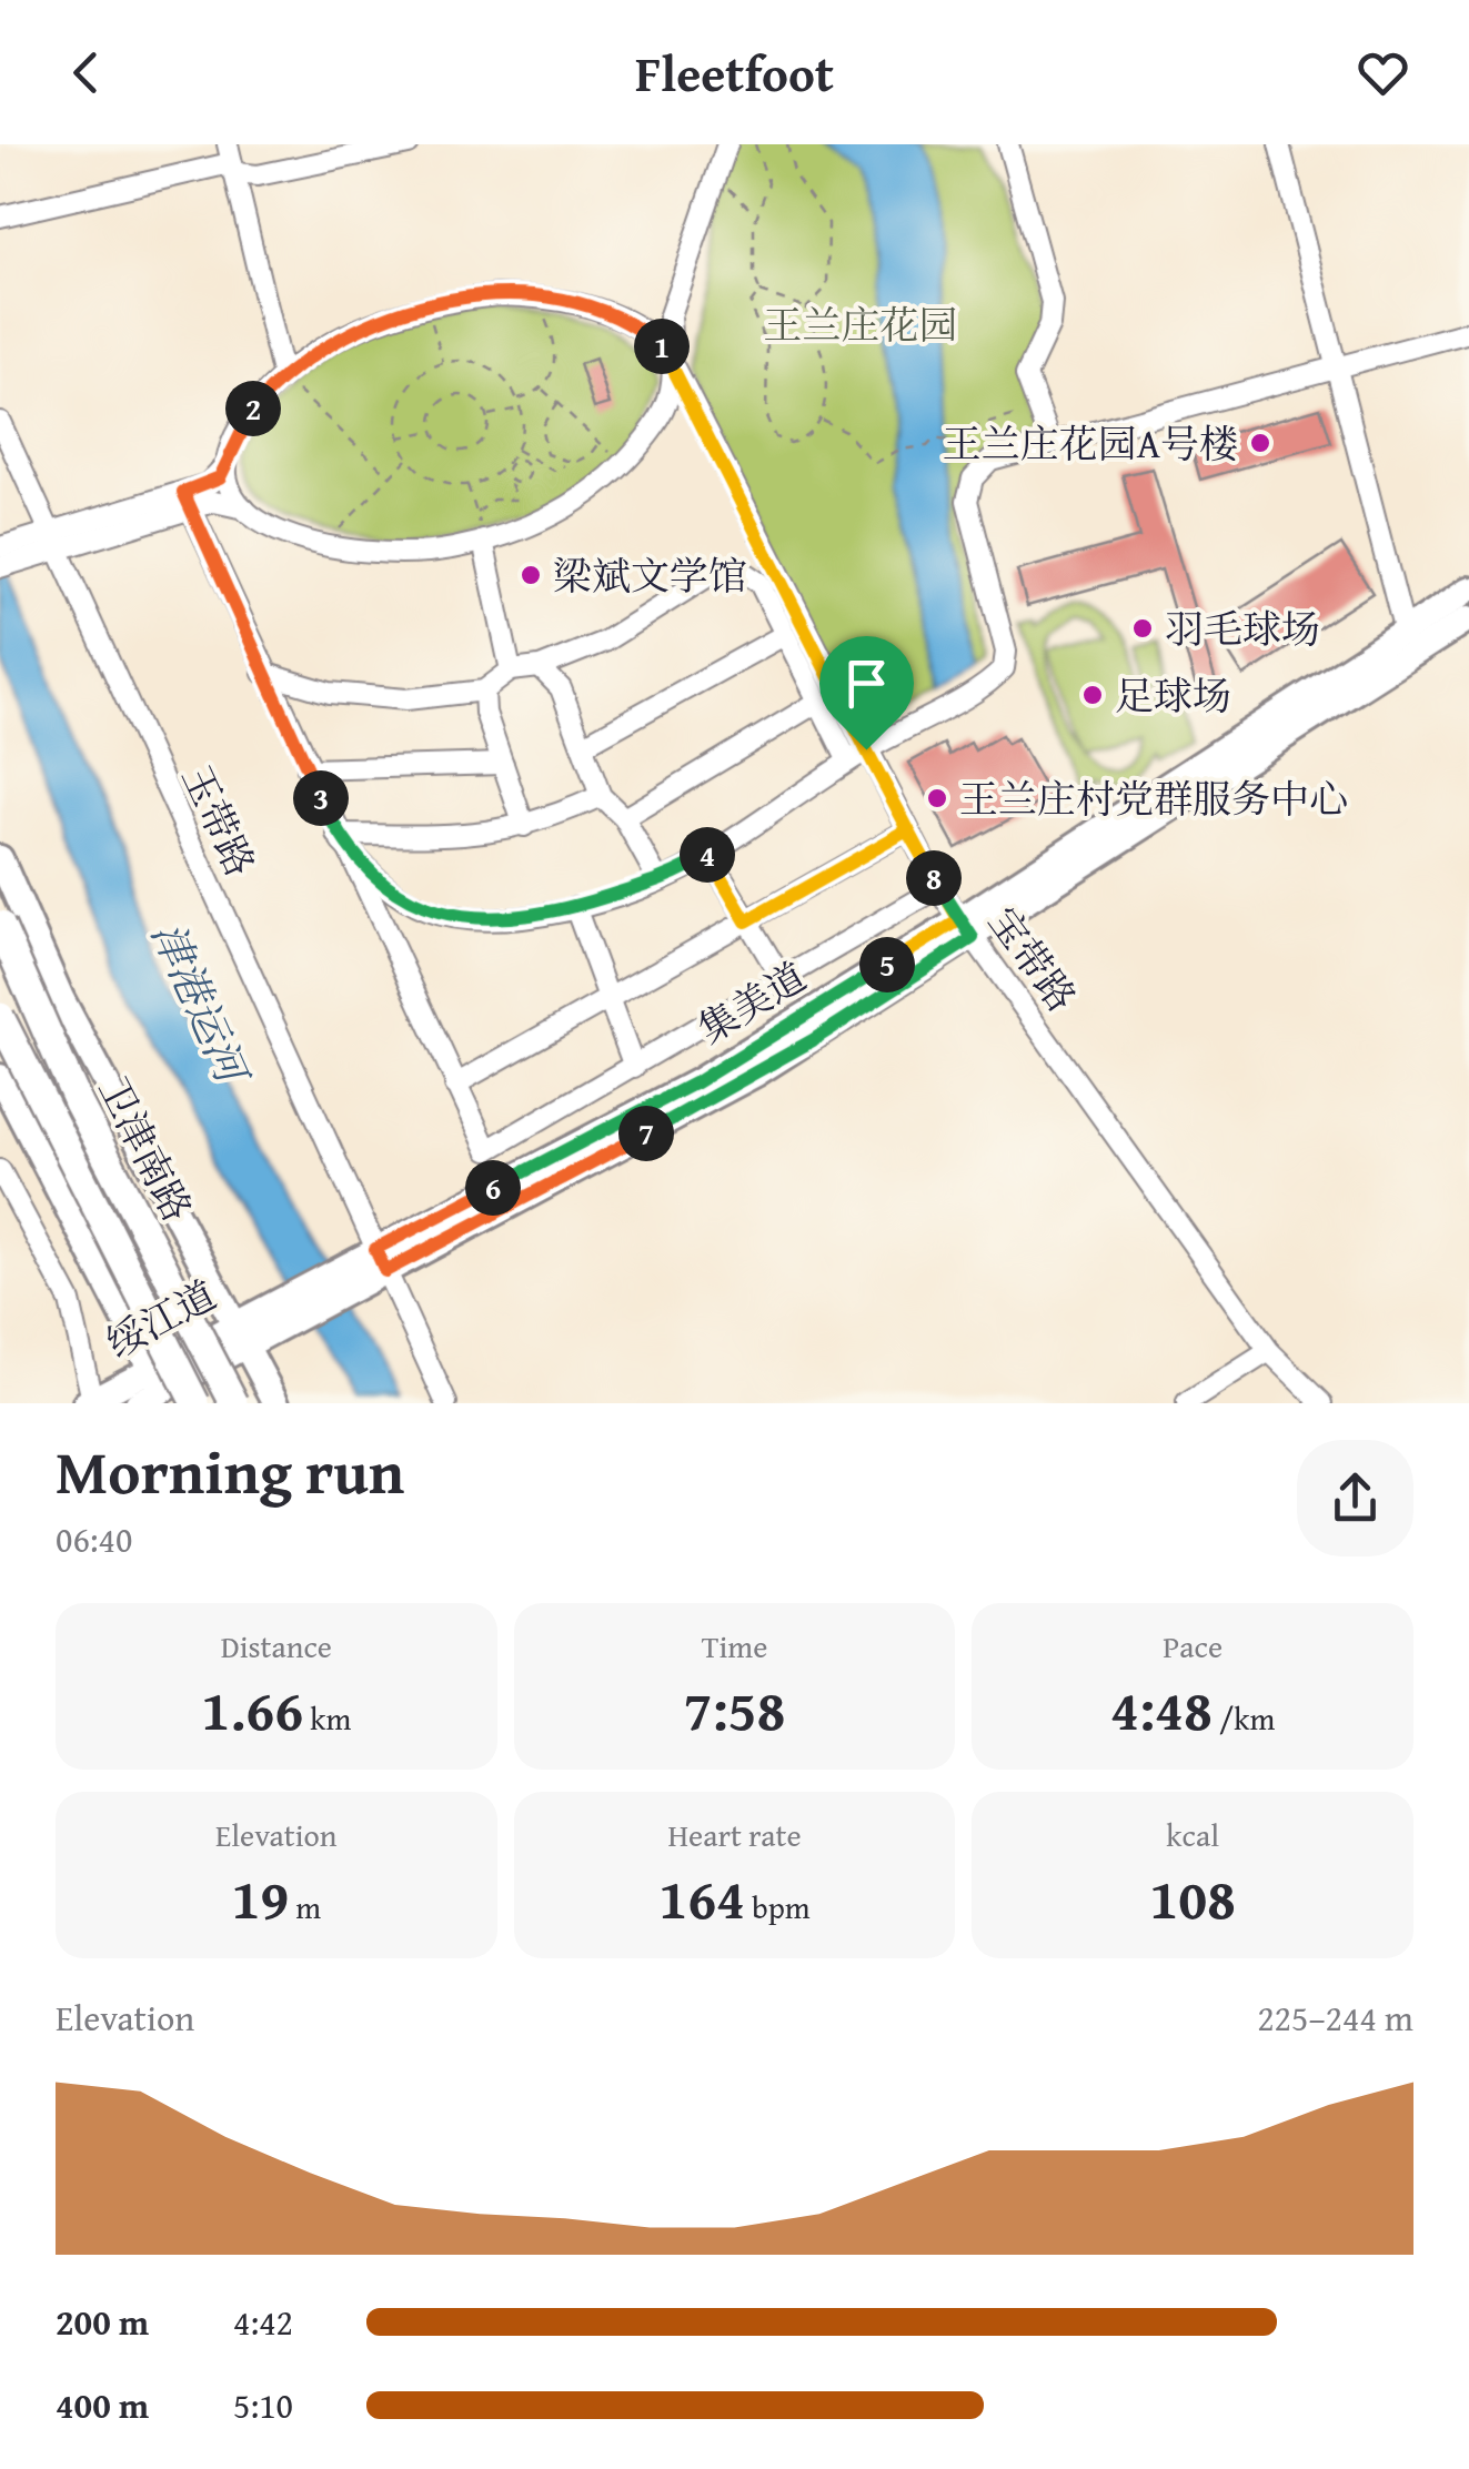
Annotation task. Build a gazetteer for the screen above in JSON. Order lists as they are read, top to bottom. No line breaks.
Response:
{"streets":{"highway":["卫津南路"],"main road":["集美道","绥江道"],"street":["玉带路","宝带路"]},"crossings":[["玉带路","集美道"],["宝带路","集美道"],["集美道","绥江道"]],"water":["津港运河"],"parks":["王兰庄花园"],"places":["王兰庄花园A号楼","梁斌文学馆","羽毛球场","足球场","王兰庄村党群服务中心"],"page":{"header":"Fleetfoot","pins":["1","2","3","4","8","5","7","6"],"heading":["Morning run","06:40"],"stats":[["Distance","1.66 km"],["Time","7:58"],["Pace","4:48 /km"],["Elevation","19 m"],["Heart rate","164 bpm"],["kcal","108"]],"chart":["Elevation","225–244 m"],"list":[{"name":"200 m","note":"4:42"},{"name":"400 m","note":"5:10"}]}}
